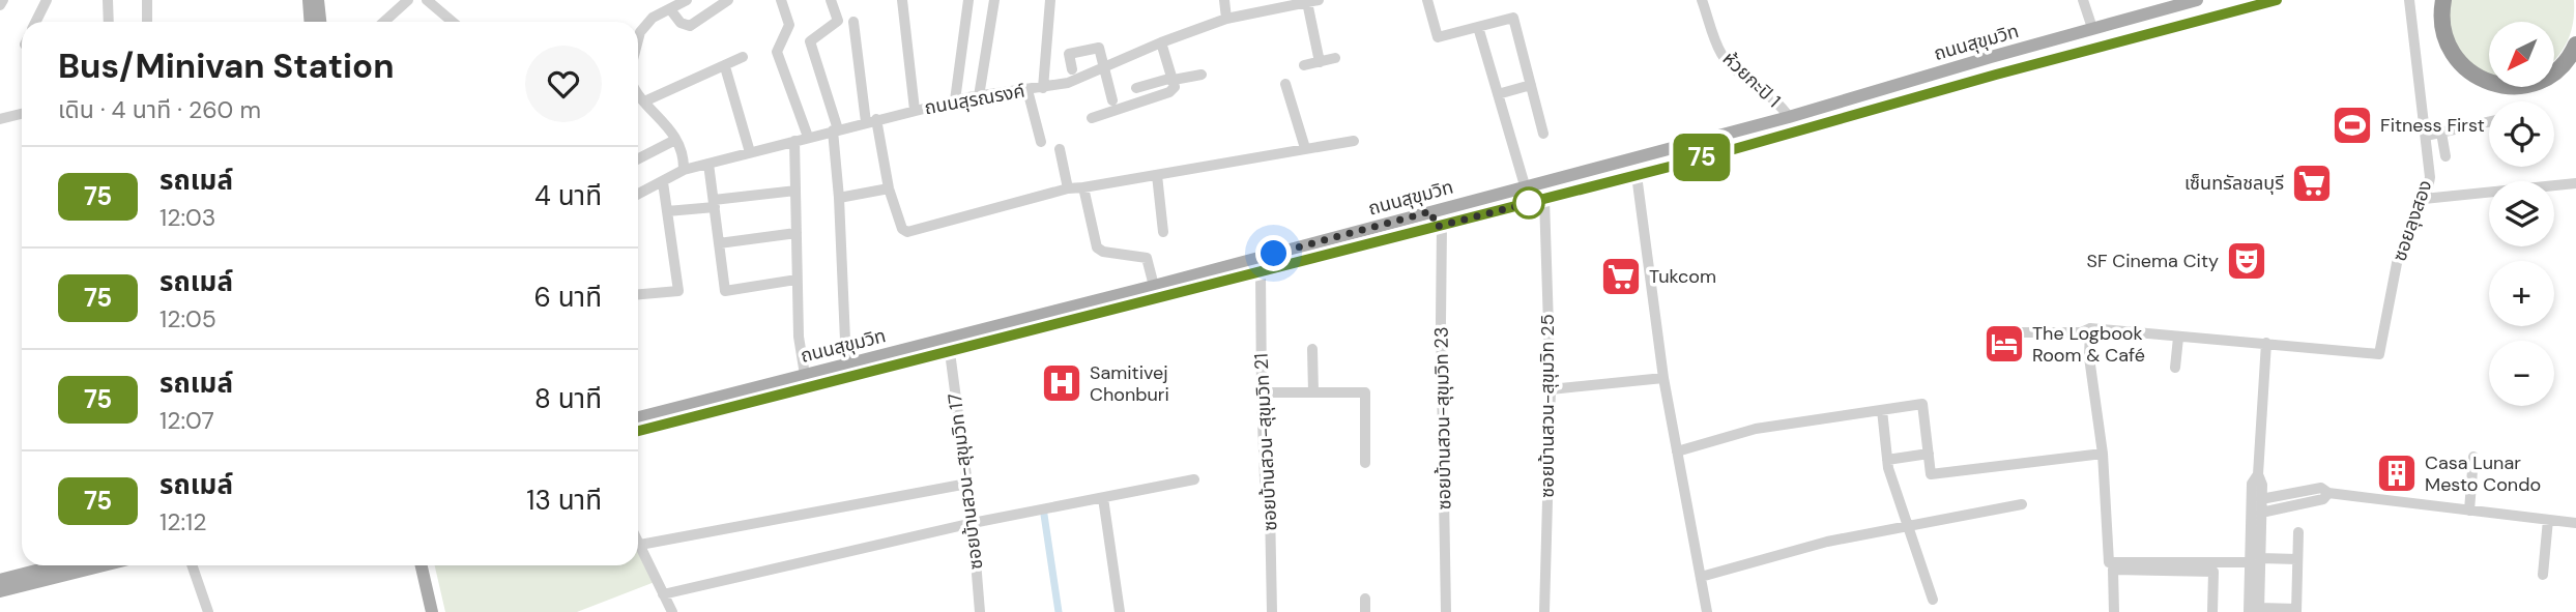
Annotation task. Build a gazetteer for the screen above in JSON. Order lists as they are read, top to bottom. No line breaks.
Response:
{"streets":{"main road":["ถนนสุขุมวิท"],"street":["ห้วยกะปิ 1","ถนนสุรณรงค์","ซอยลุงสอง","ซอยบ้านสวน-สุขุมวิท 25","ซอยบ้านสวน-สุขุมวิท 23","ซอยบ้านสวน-สุขุมวิท 21","ซอยบ้านสวน-สุขุมวิท 17"]},"crossings":[["ถนนสุขุมวิท","ห้วยกะปิ 1"],["ถนนสุขุมวิท","ซอยบ้านสวน-สุขุมวิท 25"],["ถนนสุขุมวิท","ซอยบ้านสวน-สุขุมวิท 23"],["ถนนสุขุมวิท","ซอยบ้านสวน-สุขุมวิท 21"],["ถนนสุขุมวิท","ซอยบ้านสวน-สุขุมวิท 17"]],"places":{"sports":["Fitness First"],"supermarket":["เซ็นทรัลชลบุรี","Tukcom"],"theatre":["SF Cinema City"],"hotel":["The Logbook Room & Café"],"hospital":["Samitivej Chonburi"],"building":["Casa Lunar Mesto Condo"]},"lines":["bus line 75"],"north":"bottom left","page":{"on_map":"75","map_buttons":["+","−"],"heading":["Bus/Minivan Station","เดิน · 4 นาที · 260 m"],"list":[{"mark":"75","name":"รถเมล์","note":"12:03","value":"4 นาที"},{"mark":"75","name":"รถเมล์","note":"12:05","value":"6 นาที"},{"mark":"75","name":"รถเมล์","note":"12:07","value":"8 นาที"},{"mark":"75","name":"รถเมล์","note":"12:12","value":"13 นาที"}]}}
